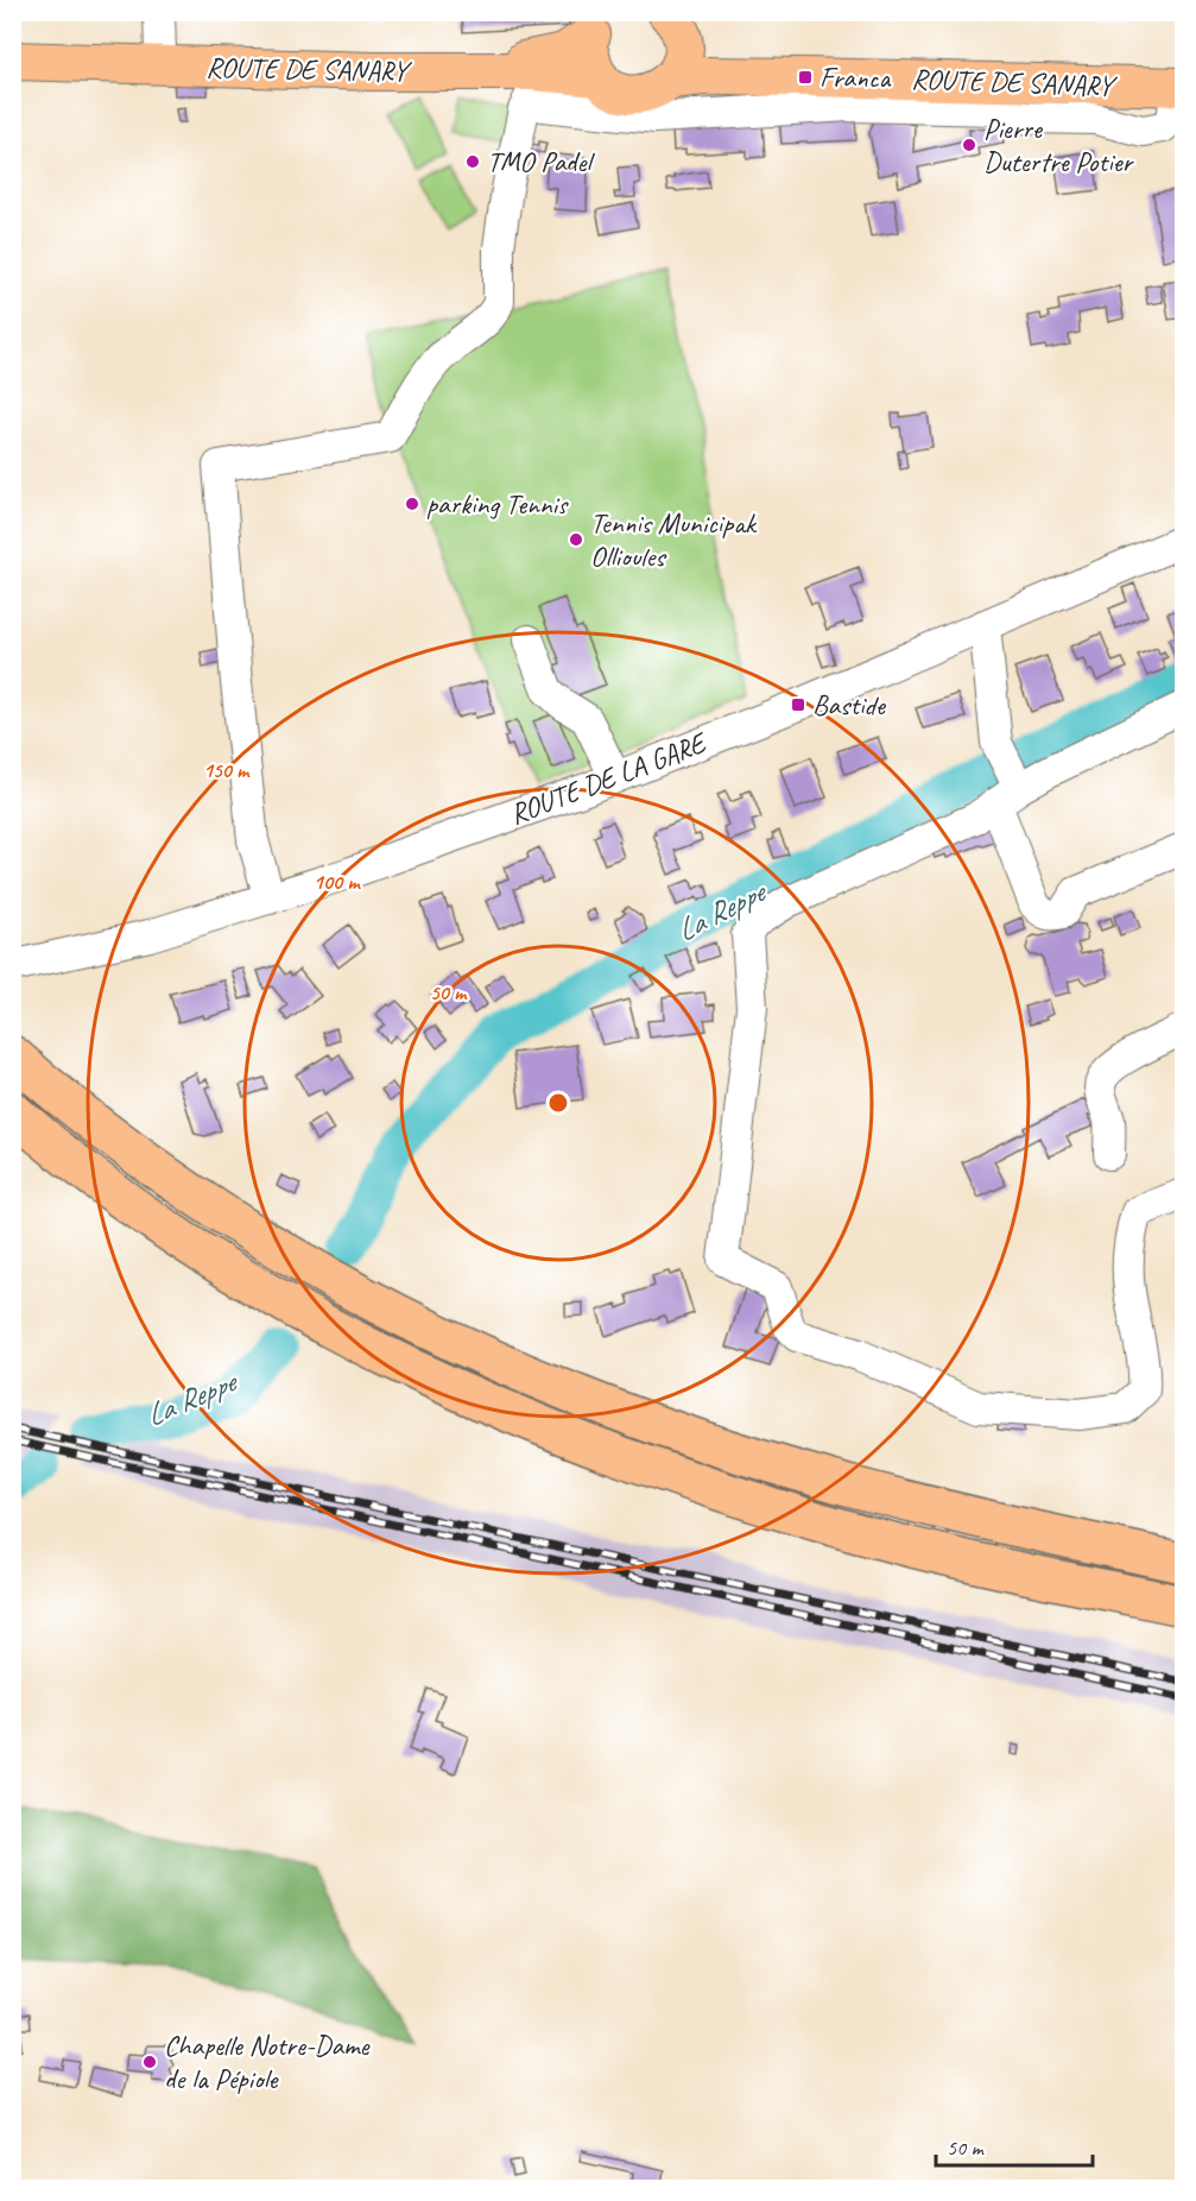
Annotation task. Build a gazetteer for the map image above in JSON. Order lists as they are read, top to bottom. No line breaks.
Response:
{"streets":{"main road":["ROUTE DE SANARY"],"street":["ROUTE DE LA GARE"]},"water":["La Reppe"],"places":{"transit":["Franca","Bastide"],"other":["Pierre Dutertre Potier","TMO Padel","parking Tennis","Tennis Municipak Ollioules","Chapelle Notre-Dame de la Pépiole"]},"scale_bar":"50 m","rings":["150 m","100 m","50 m"]}
